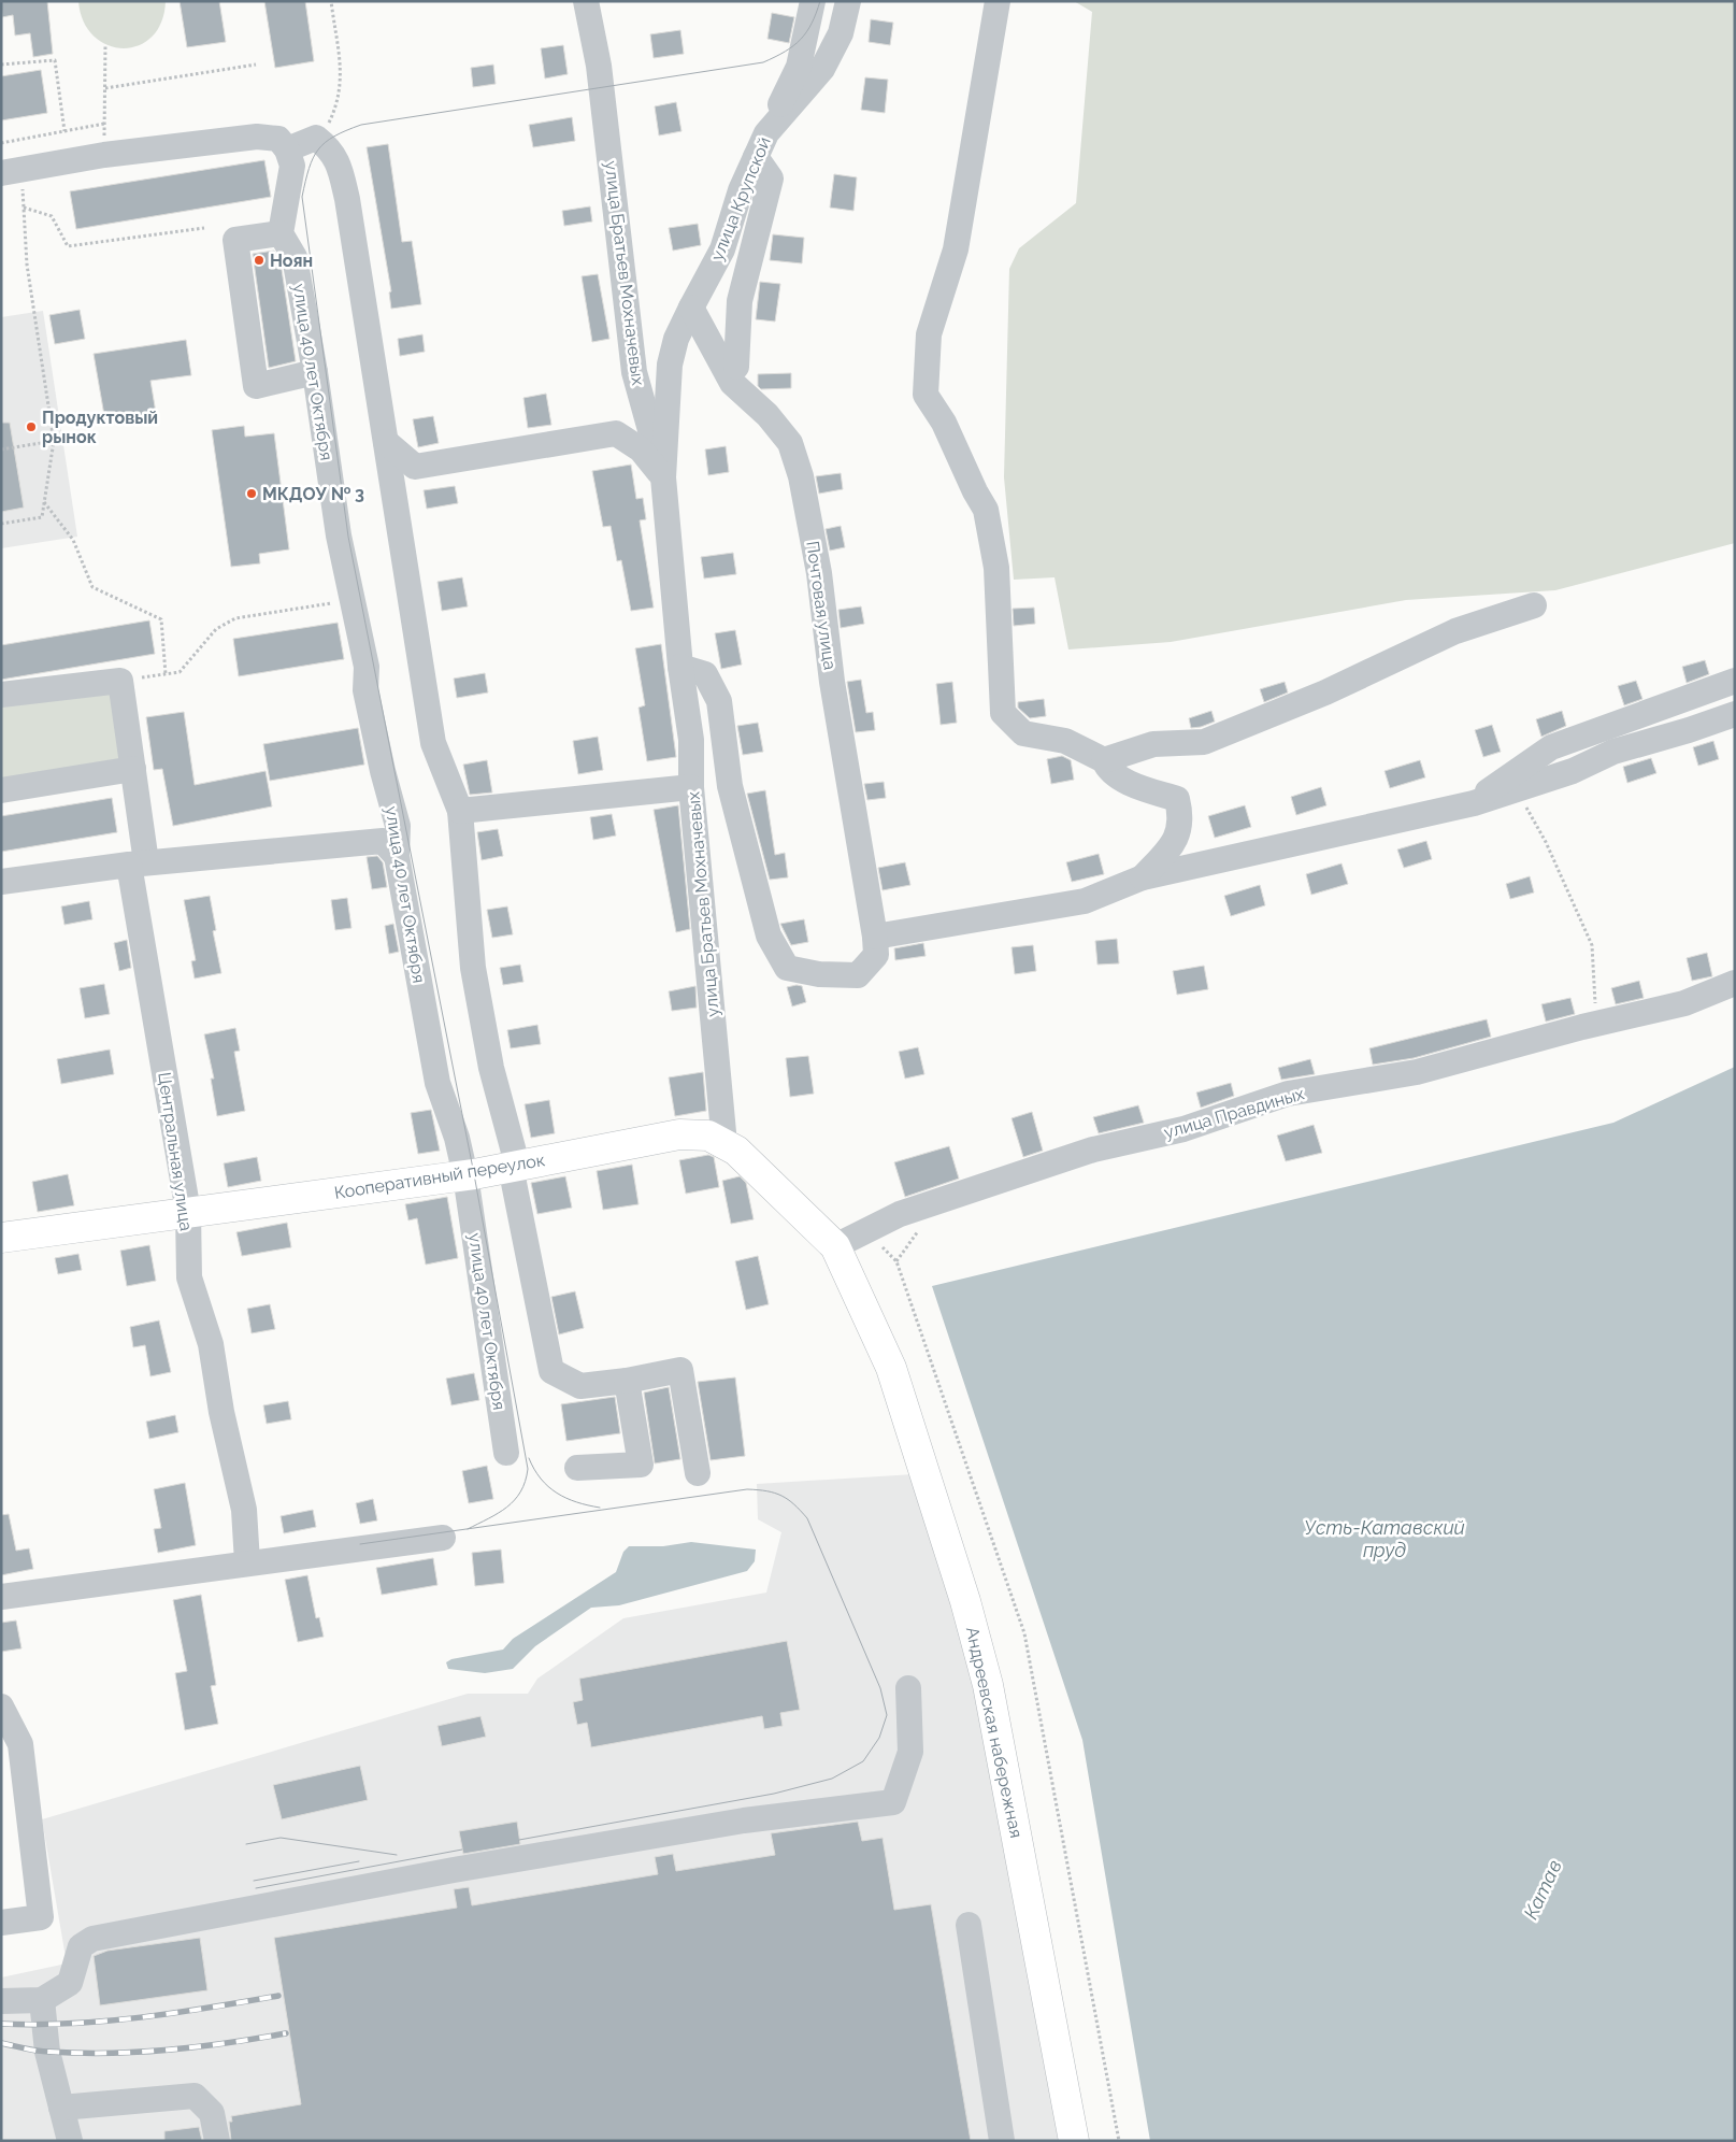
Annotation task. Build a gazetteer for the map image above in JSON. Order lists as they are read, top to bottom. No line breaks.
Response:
{"streets":{"main road":["Кооперативный переулок","Андреевская набережная"],"street":["улица Крупской","улица Братьев Мохначевых","улица 40 лет Октября","Почтовая улица","улица Правдиных","Центральная улица"]},"crossings":[["улица Крупской","улица Братьев Мохначевых"],["улица Крупской","Почтовая улица"],["улица Братьев Мохначевых","Кооперативный переулок"],["улица 40 лет Октября","Кооперативный переулок"],["улица Правдиных","Кооперативный переулок"],["улица Правдиных","Андреевская набережная"],["Центральная улица","Кооперативный переулок"],["Кооперативный переулок","Андреевская набережная"]],"water":["Усть-Катавский пруд","Катав"],"places":["Ноян","Продуктовый рынок","МКДОУ № 3"]}
